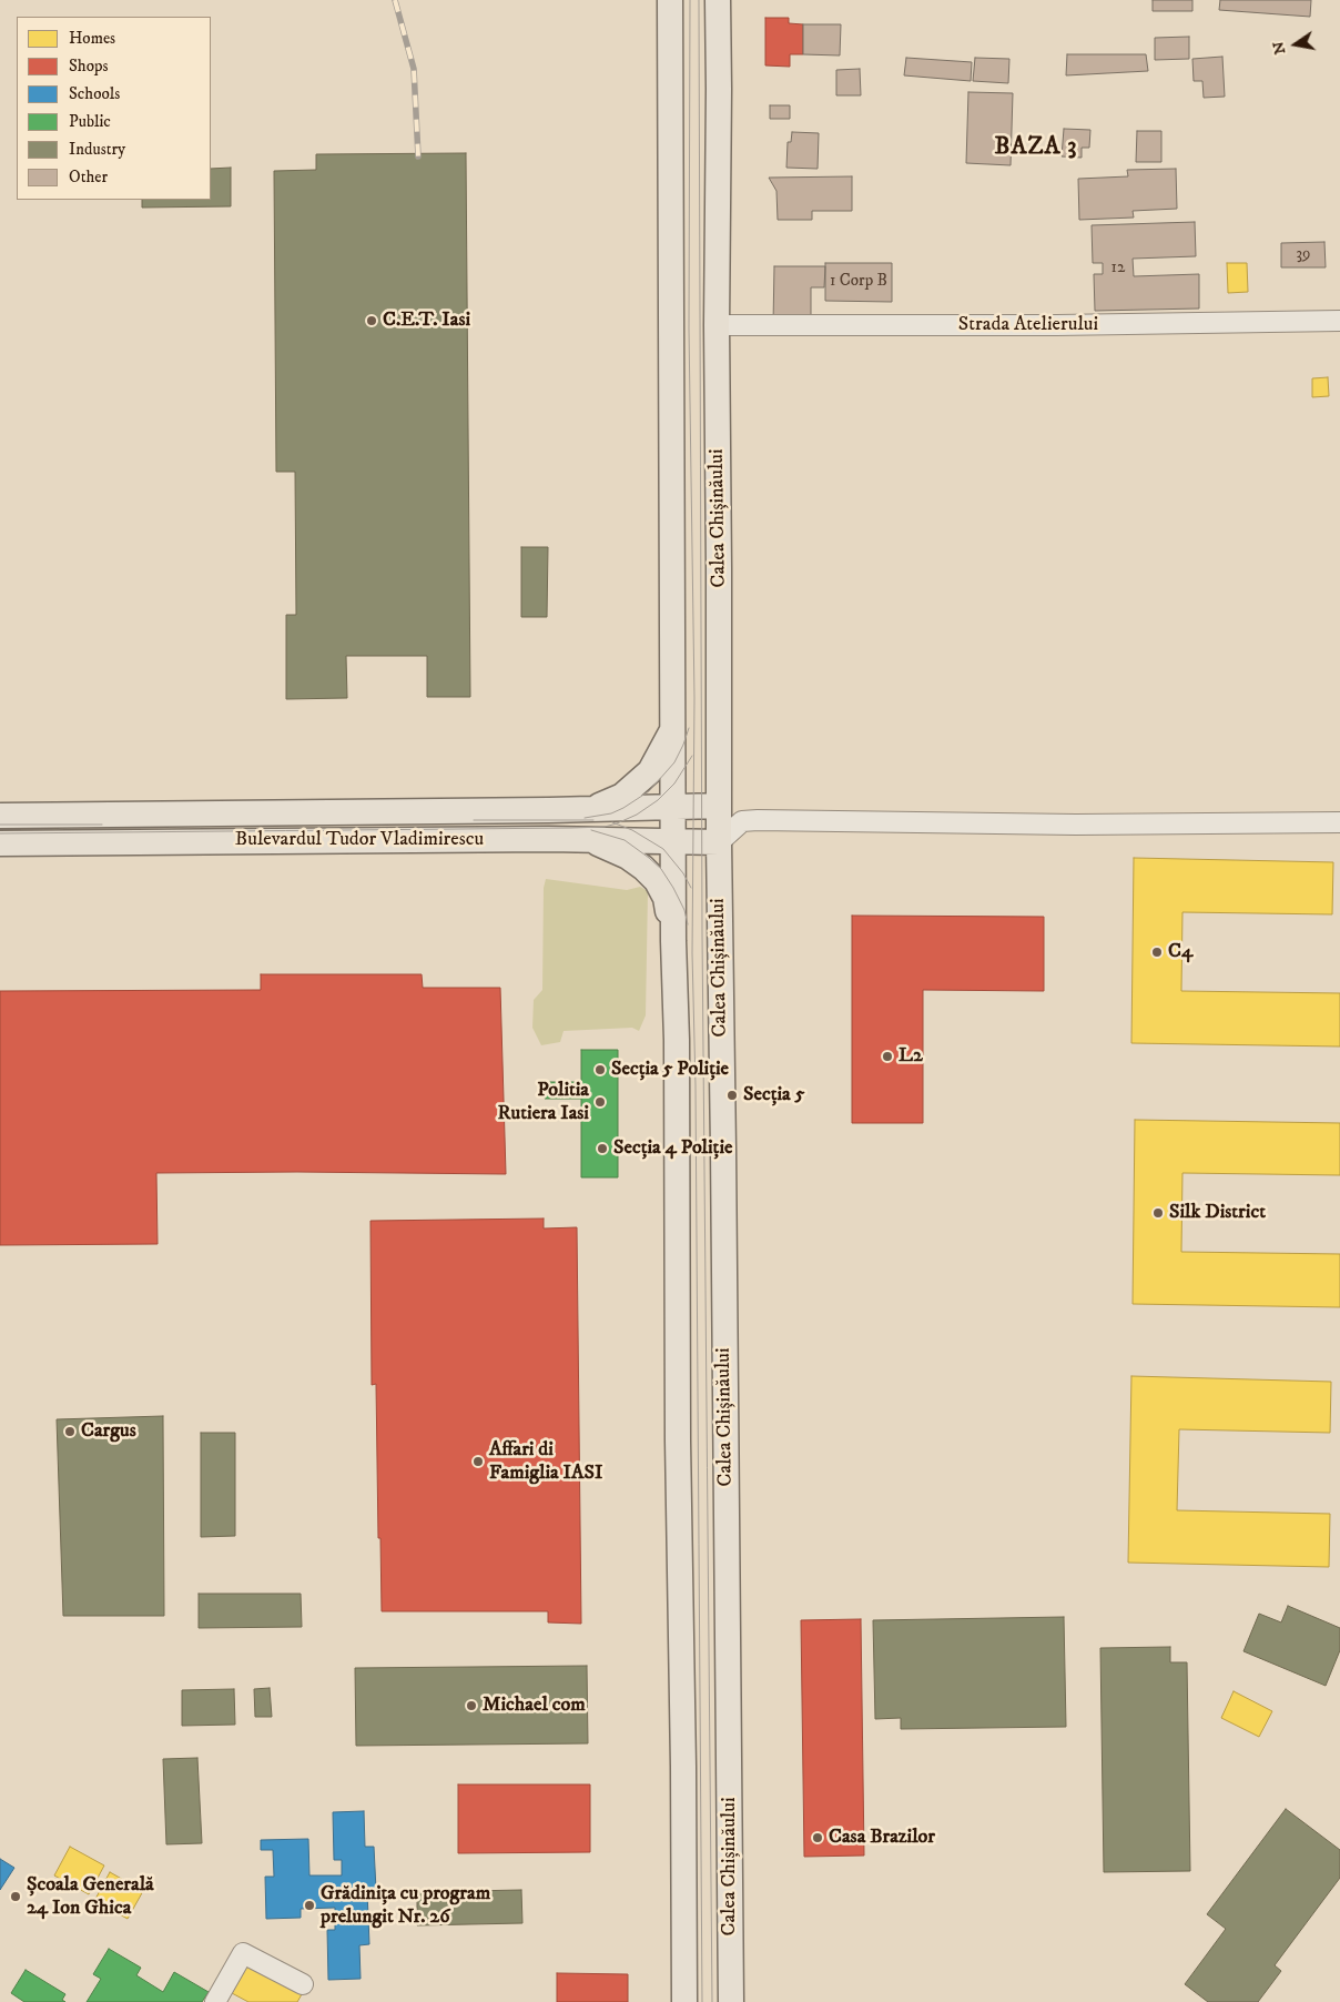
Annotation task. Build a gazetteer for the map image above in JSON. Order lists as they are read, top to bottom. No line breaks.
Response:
{"streets":{"main road":["Calea Chișinăului","Bulevardul Tudor Vladimirescu"],"street":["Strada Atelierului"]},"crossings":[["Strada Atelierului","Calea Chișinăului"],["Calea Chișinăului","Bulevardul Tudor Vladimirescu"]],"districts":["BAZA 3"],"places":["C.E.T. Iasi","C4","L2","Secția 5 Poliție","Secția 5","Politia Rutiera Iasi","Secția 4 Poliție","Silk District","Cargus","Affari di Famiglia IASI","Michael com","Casa Brazilor","Școala Generală 24 Ion Ghica","Grădinița cu program prelungit Nr. 26"],"house_numbers":["39","12","1 Corp B"],"legend":["Homes","Shops","Schools","Public","Industry","Other"],"north":"left"}
